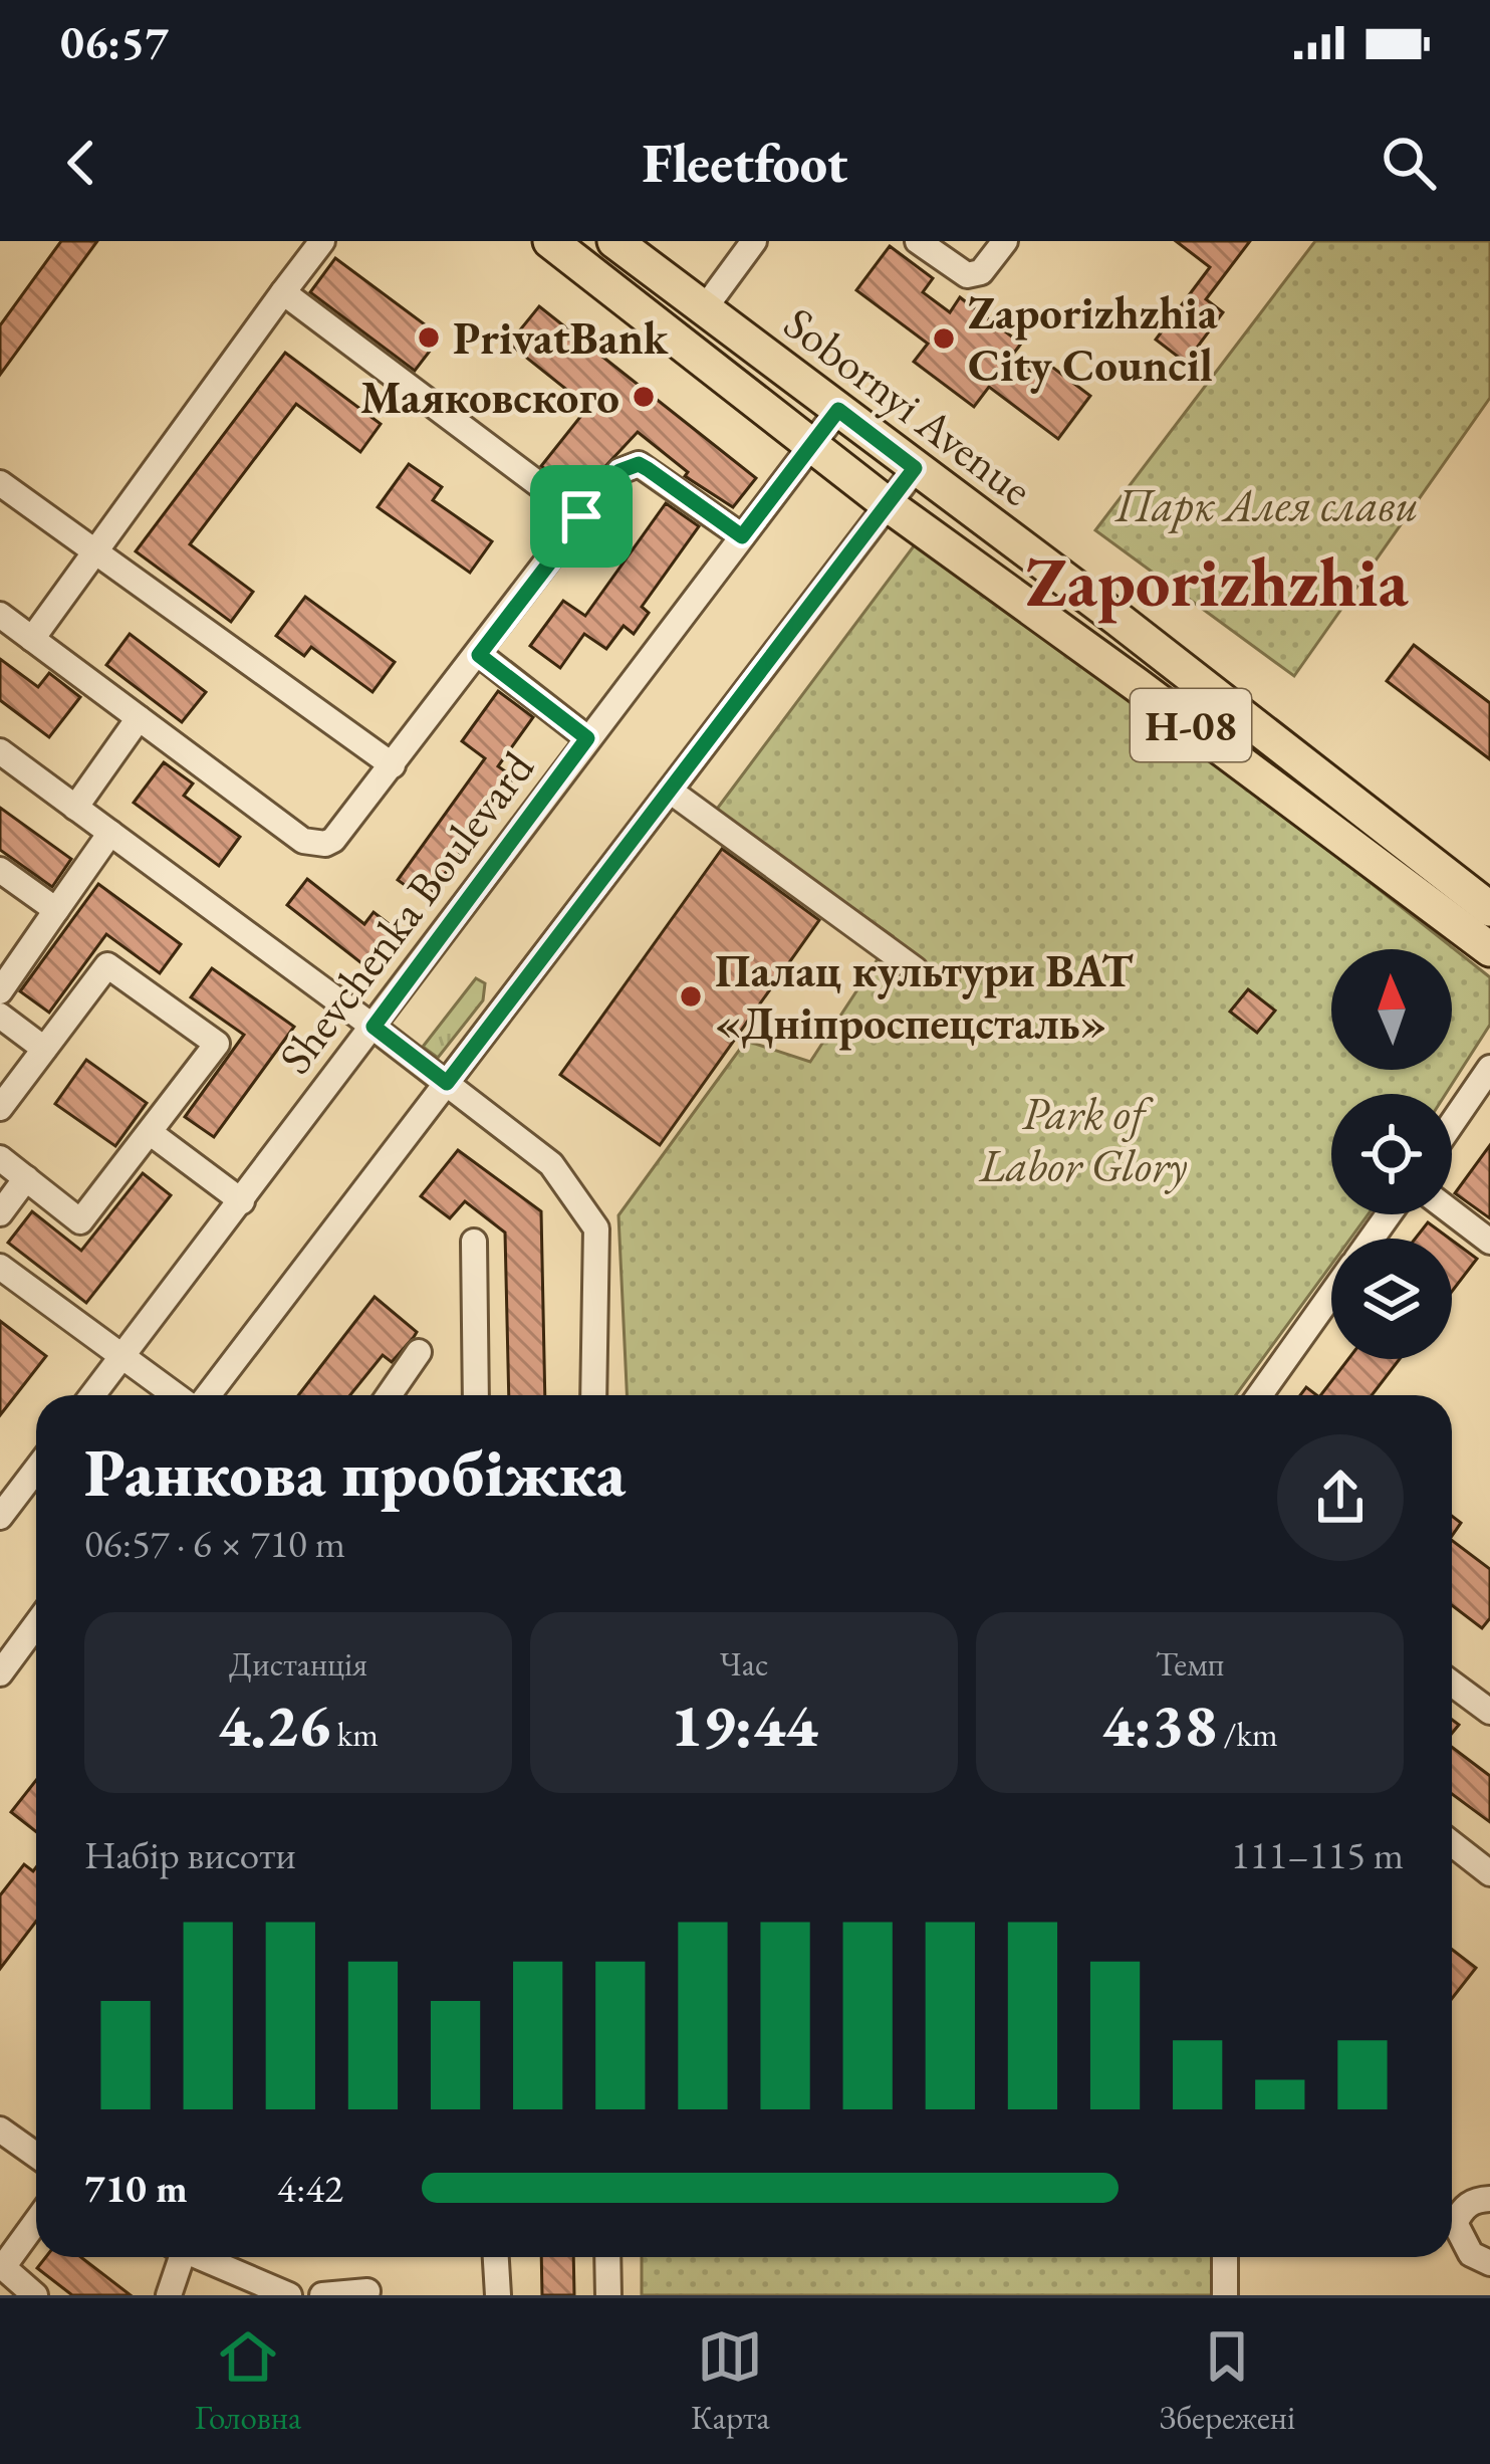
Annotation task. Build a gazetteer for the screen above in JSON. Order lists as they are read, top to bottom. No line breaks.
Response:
{"streets":{"main road":["Sobornyi Avenue","Н-08"],"street":["Shevchenka Boulevard"]},"crossings":[["Sobornyi Avenue","Shevchenka Boulevard"]],"districts":["Zaporizhzhia"],"parks":["Парк Алея слави","Park of Labor Glory"],"places":["PrivatBank","Zaporizhzhia City Council","Маяковского","Палац культури ВАТ «Дніпроспецсталь»"],"north":"top","page":{"status":"06:57","header":"Fleetfoot","heading":["Ранкова пробіжка","06:57 · 6 × 710 m"],"stats":[["Дистанція","4.26 km"],["Час","19:44"],["Темп","4:38 /km"]],"chart":["Набір висоти","111–115 m"],"list":[{"name":"710 m","note":"4:42"}],"tabs":["Головна","Карта","Збережені"]}}
